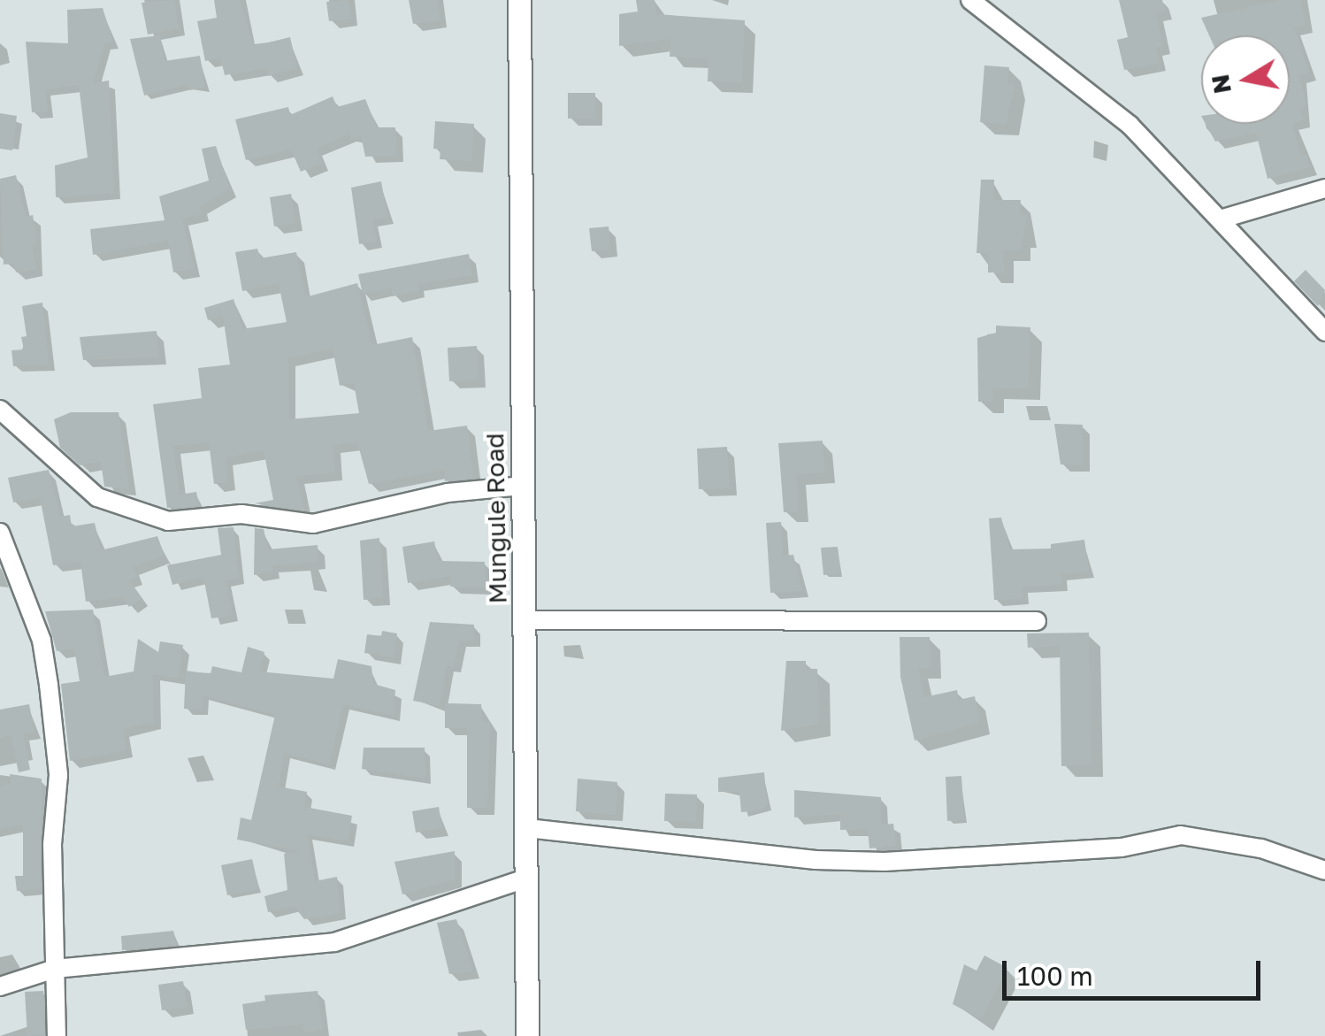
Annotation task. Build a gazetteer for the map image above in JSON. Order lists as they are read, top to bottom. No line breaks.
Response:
{"streets":{"street":["Mungule Road"]},"scale_bar":"100 m","north":"left"}
